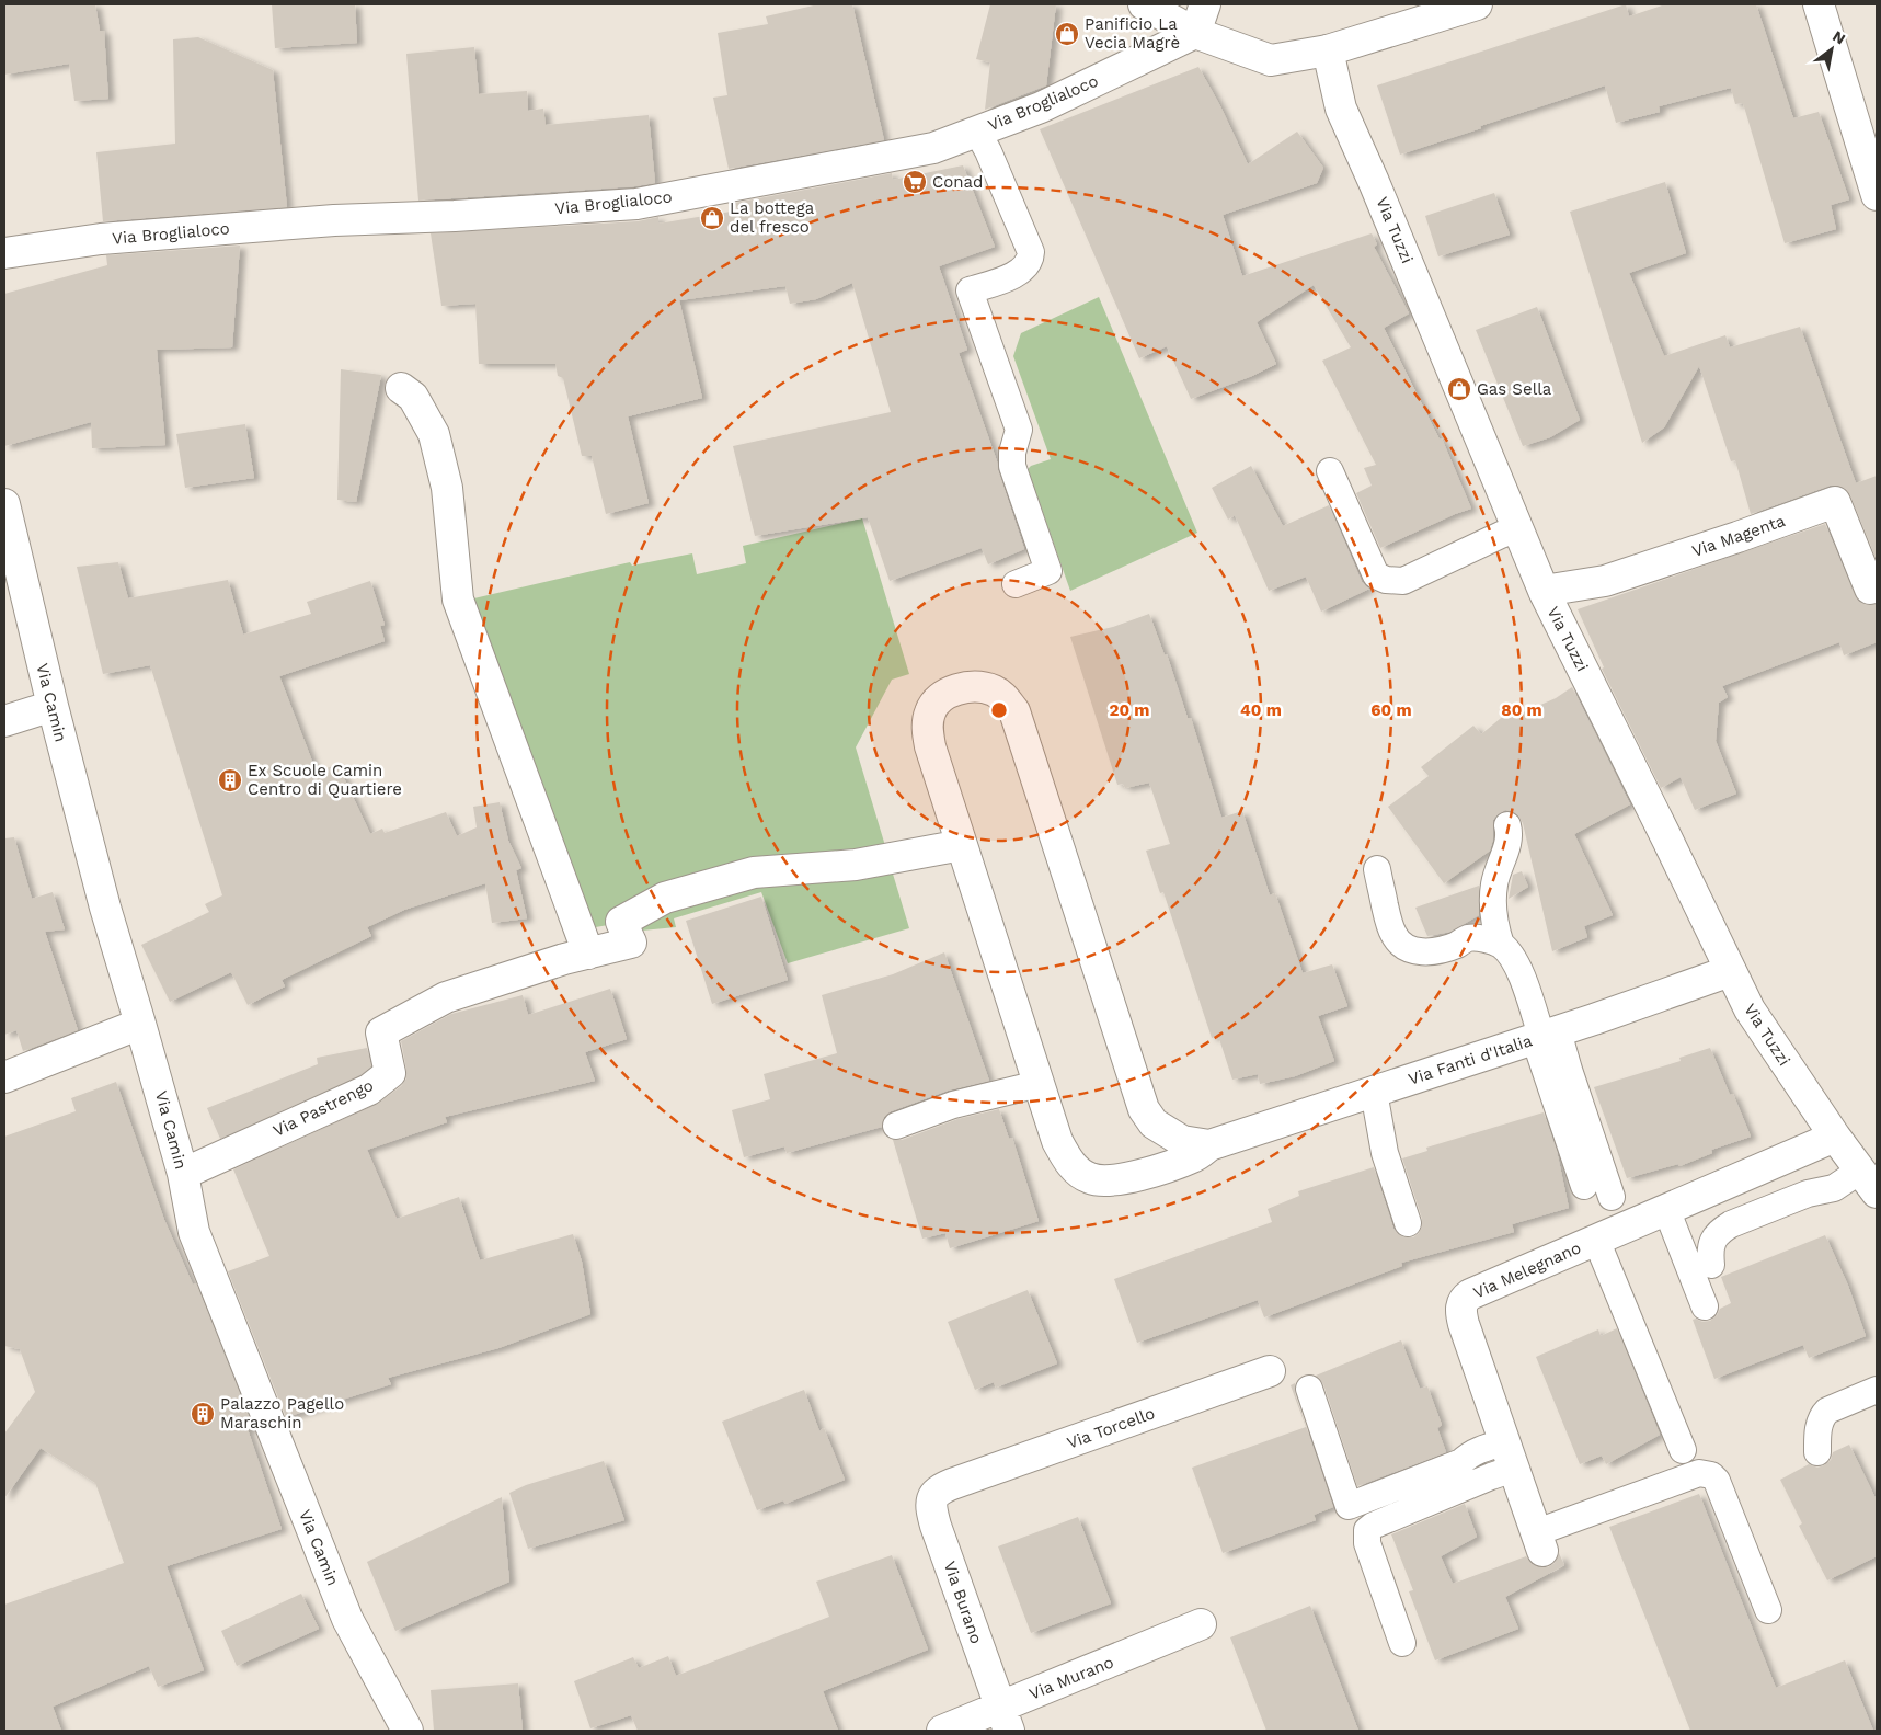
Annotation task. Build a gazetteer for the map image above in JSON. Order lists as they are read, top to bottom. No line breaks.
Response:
{"streets":{"street":["Via Broglialoco","Via Tuzzi","Via Magenta","Via Camin","Via Fanti d'Italia","Via Pastrengo","Via Melegnano","Via Torcello","Via Burano","Via Murano"]},"crossings":[["Via Tuzzi","Via Magenta"],["Via Tuzzi","Via Fanti d'Italia"],["Via Tuzzi","Via Melegnano"],["Via Camin","Via Pastrengo"],["Via Fanti d'Italia","Via Pastrengo"],["Via Torcello","Via Burano"],["Via Burano","Via Murano"]],"places":{"shop":["Panificio La Vecia Magrè","La bottega del fresco","Gas Sella"],"supermarket":["Conad"],"building":["Ex Scuole Camin Centro di Quartiere","Palazzo Pagello Maraschin"]},"north":"top right","rings":["20 m","40 m","60 m","80 m"]}
